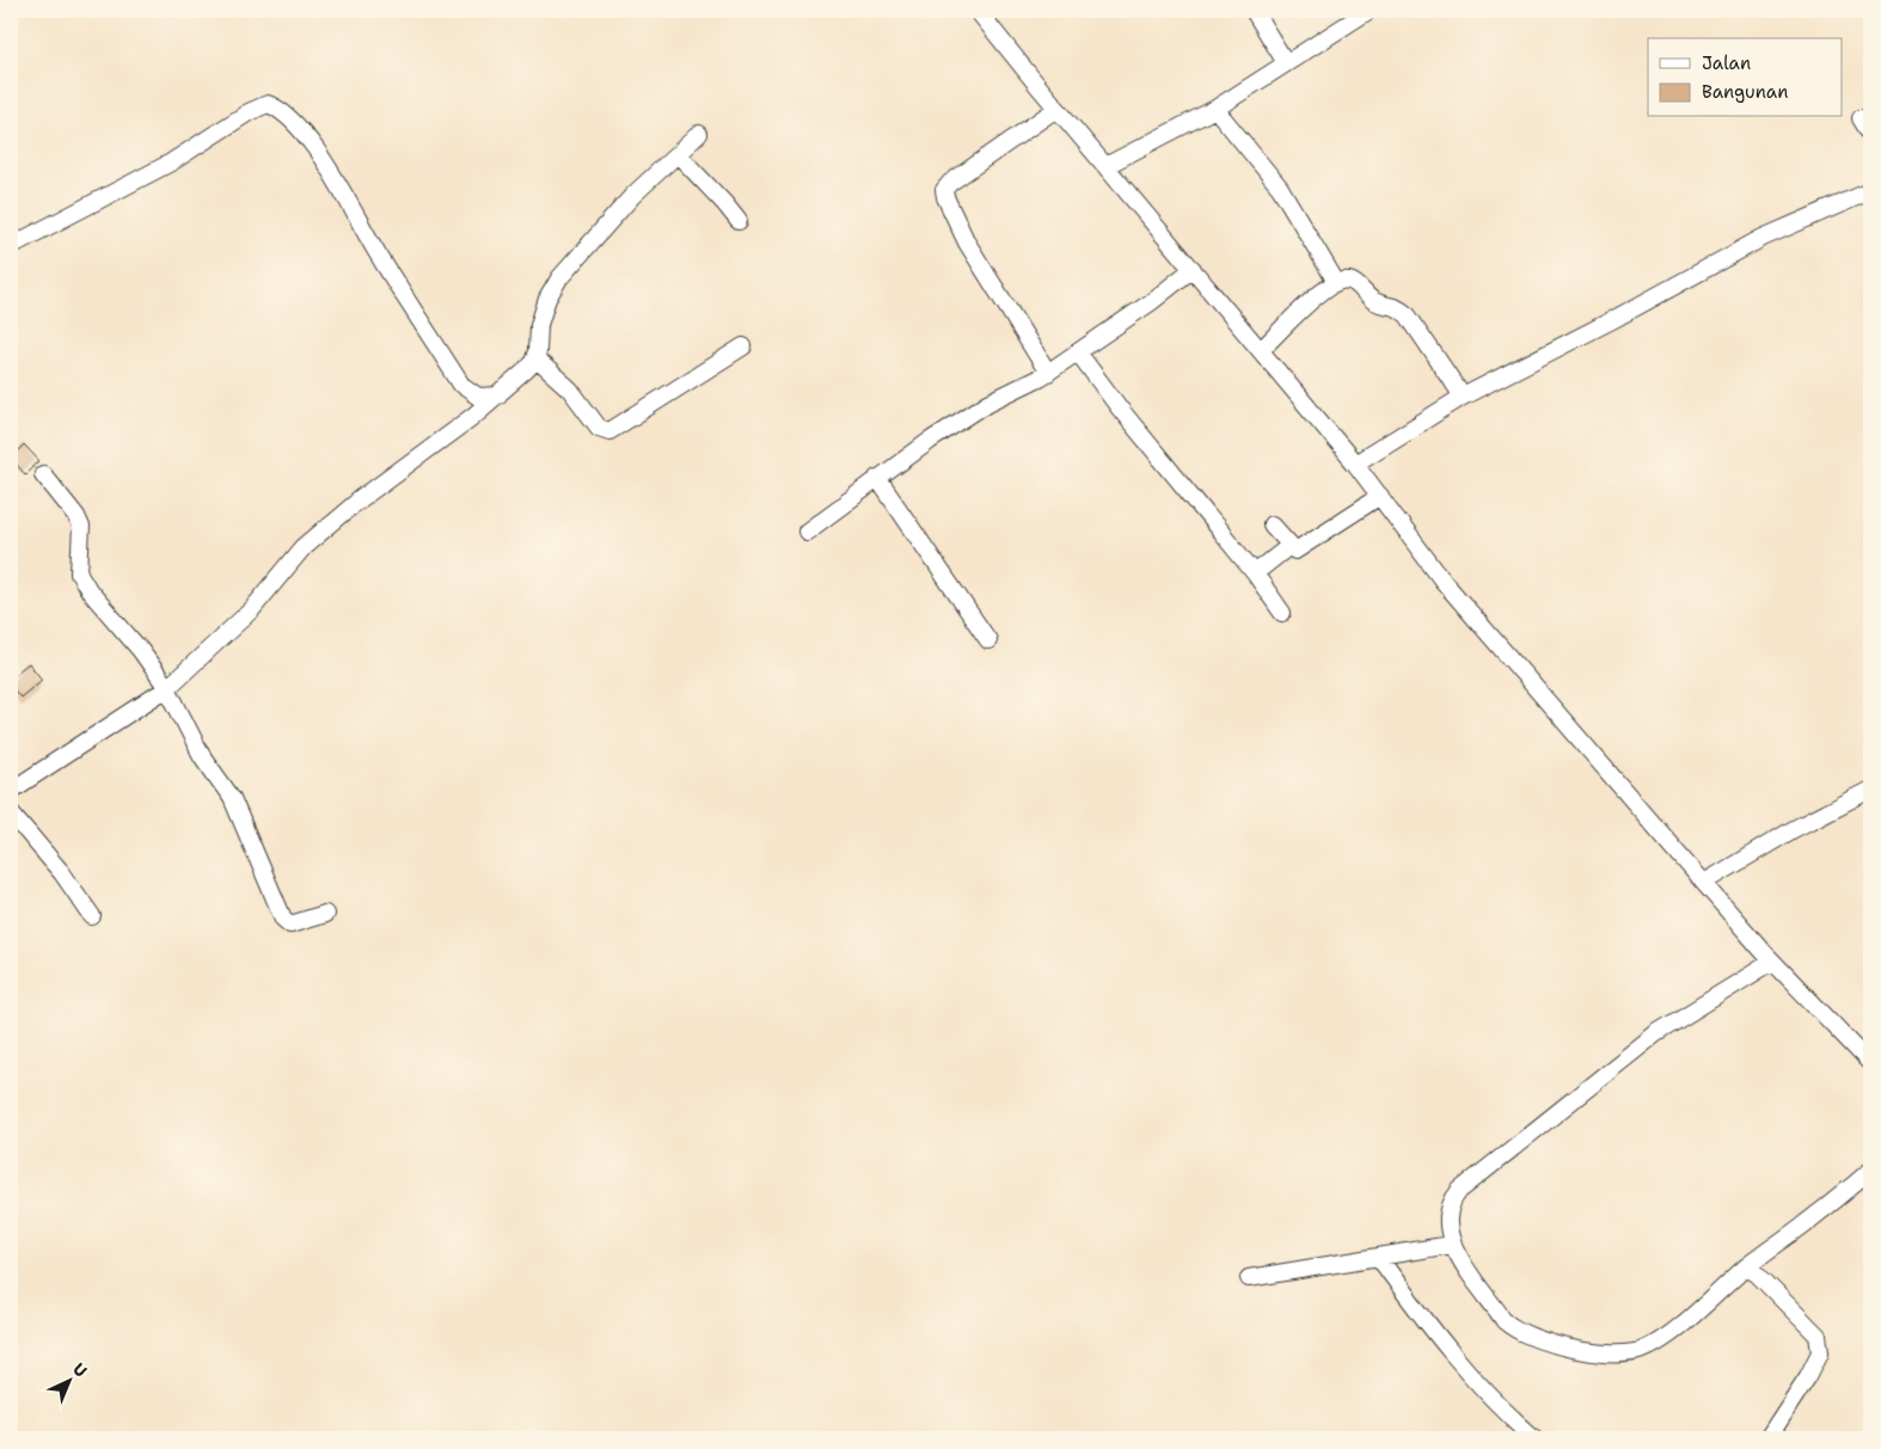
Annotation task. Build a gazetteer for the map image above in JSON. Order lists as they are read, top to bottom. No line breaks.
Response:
{"legend":["Jalan","Bangunan"],"north":"top right"}
